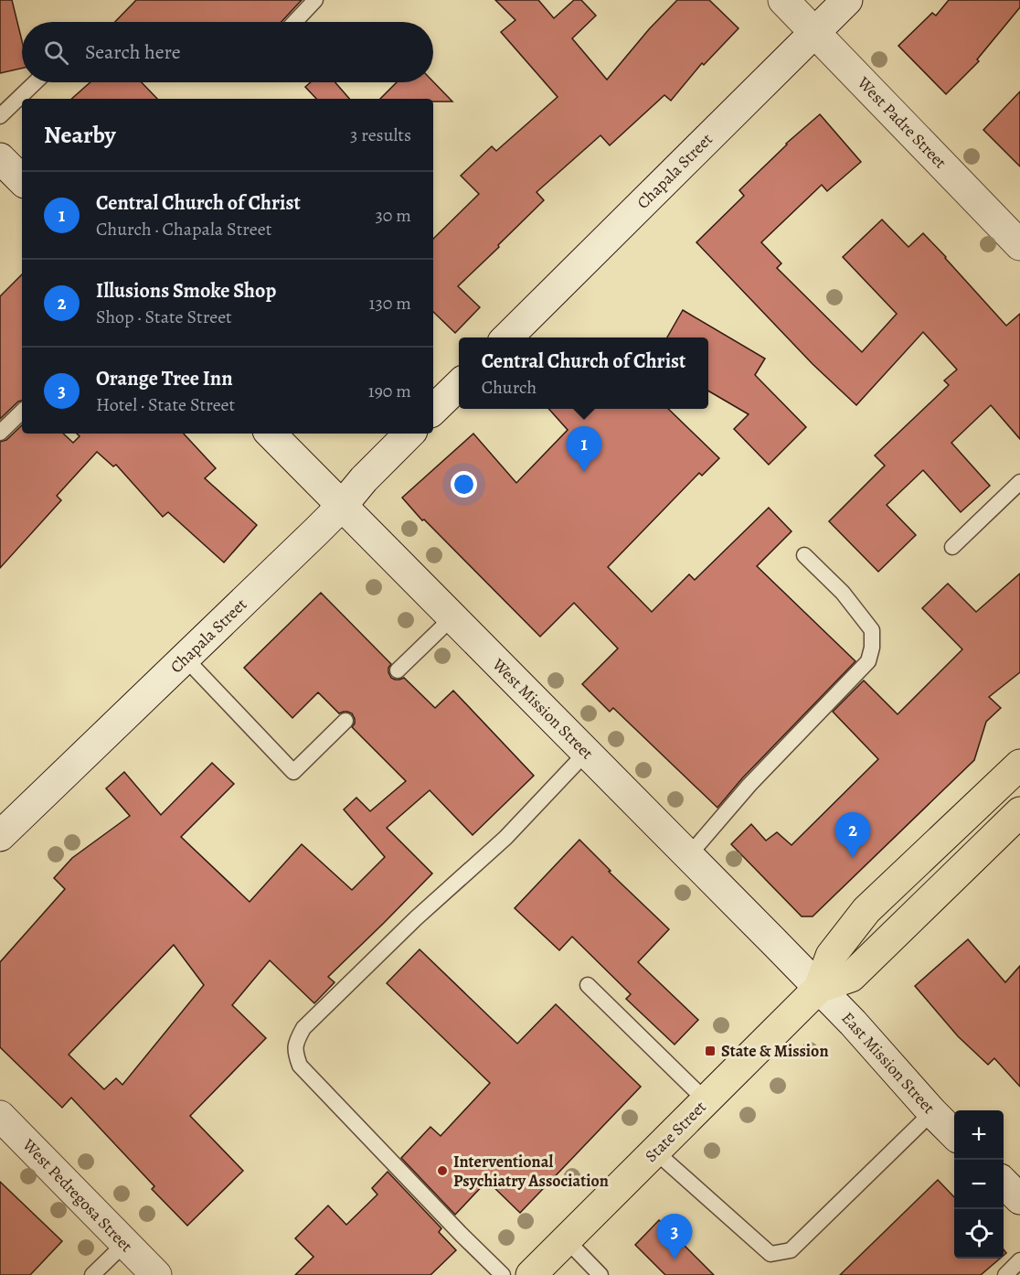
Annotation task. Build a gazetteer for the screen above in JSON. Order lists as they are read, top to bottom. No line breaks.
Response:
{"streets":{"main road":["State Street"],"street":["West Padre Street","Chapala Street","West Mission Street","East Mission Street","West Pedregosa Street"]},"crossings":[["West Padre Street","Chapala Street"],["Chapala Street","West Mission Street"],["West Mission Street","East Mission Street"],["West Mission Street","State Street"],["East Mission Street","State Street"]],"places":{"transit":["State & Mission"],"other":["Interventional Psychiatry Association"]},"page":{"search":"Search here","heading":["Nearby","3 results"],"list":[{"mark":"1","name":"Central Church of Christ","note":"Church · Chapala Street","value":"30 m"},{"mark":"2","name":"Illusions Smoke Shop","note":"Shop · State Street","value":"130 m"},{"mark":"3","name":"Orange Tree Inn","note":"Hotel · State Street","value":"190 m"}],"popup":["Central Church of Christ","Church"],"pins":["1","2","3"],"map_buttons":["+","−"]}}
